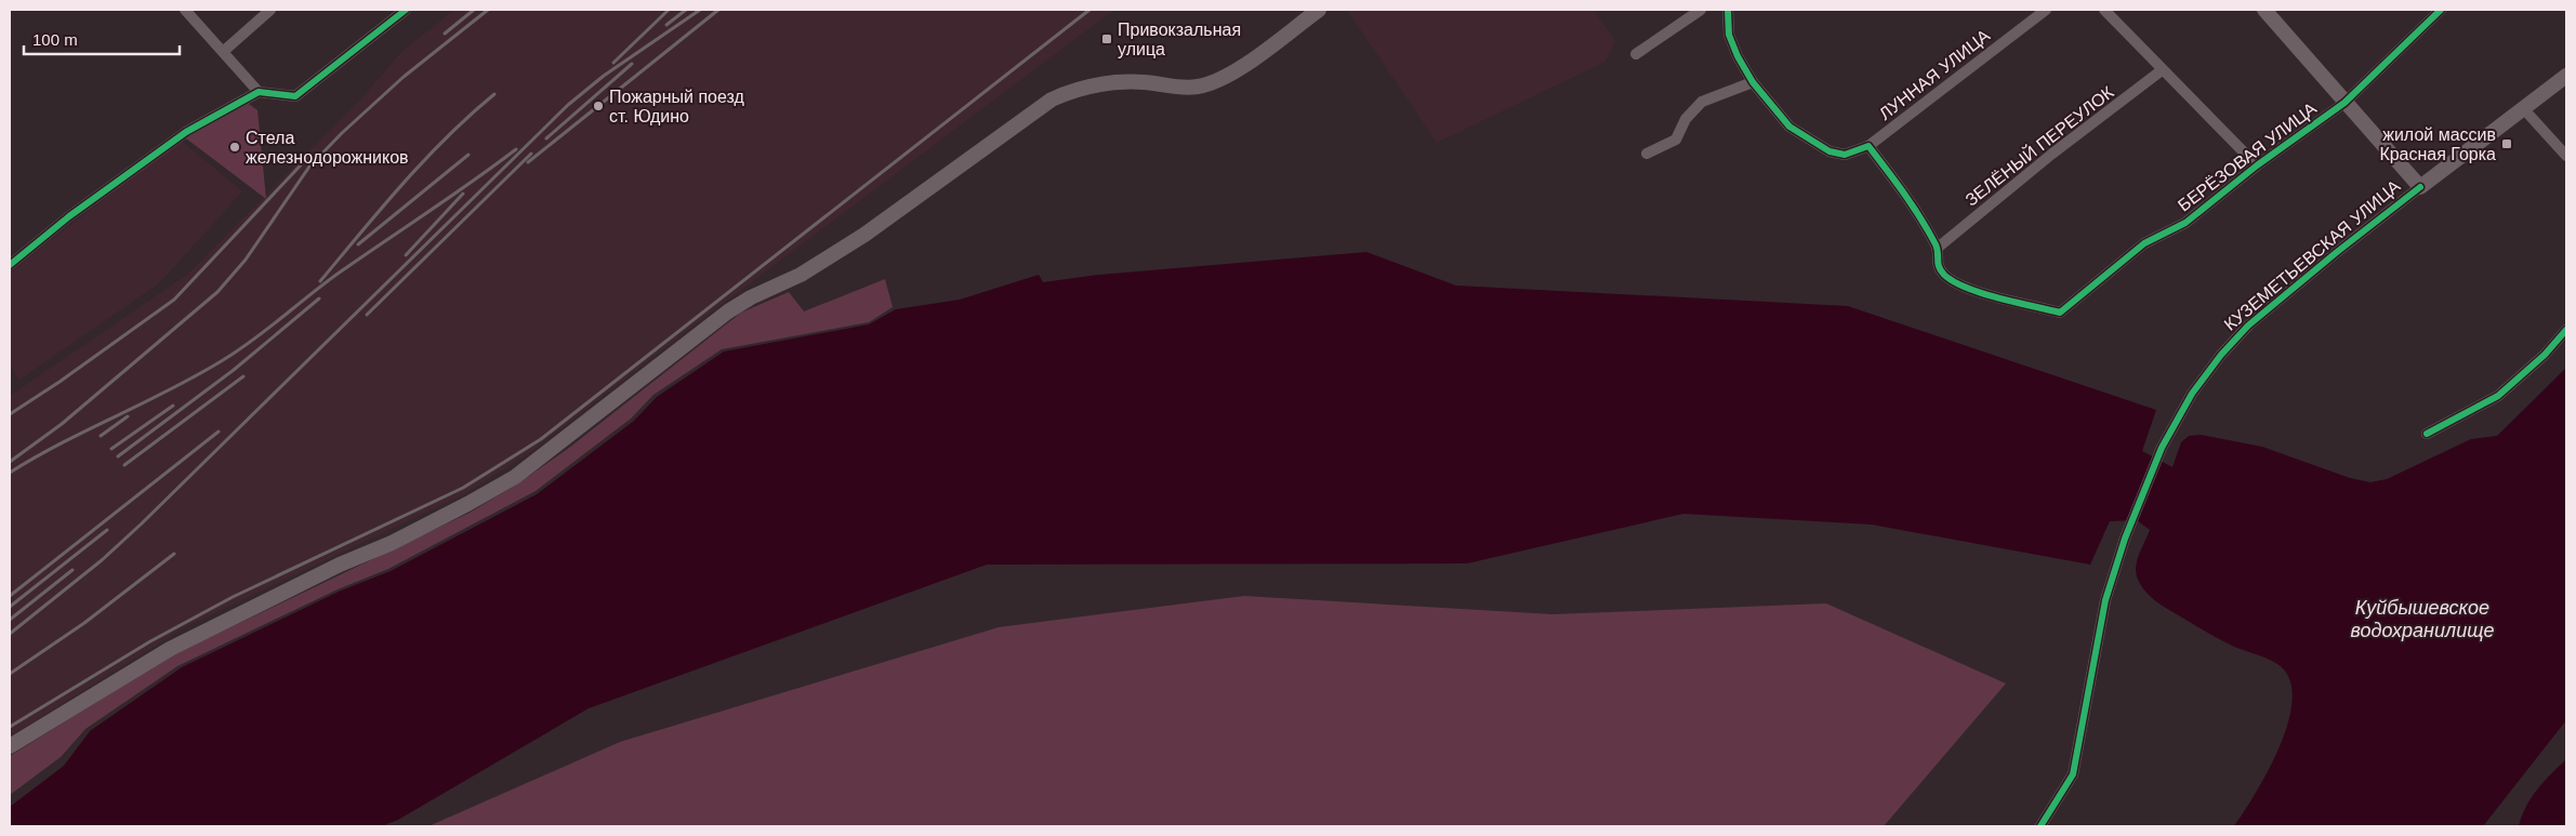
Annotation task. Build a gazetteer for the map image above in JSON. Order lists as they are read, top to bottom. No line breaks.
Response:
{"streets":{"street":["ЛУННАЯ УЛИЦА","ЗЕЛЁНЫЙ ПЕРЕУЛОК","БЕРЁЗОВАЯ УЛИЦА","КУЗЕМЕТЬЕВСКАЯ УЛИЦА"]},"crossings":[["ЗЕЛЁНЫЙ ПЕРЕУЛОК","БЕРЁЗОВАЯ УЛИЦА"]],"water":["Куйбышевское водохранилище"],"places":{"transit":["Привокзальная улица","жилой массив Красная Горка"],"other":["Пожарный поезд ст. Юдино","Стела железнодорожников"]},"scale_bar":"100 m"}
